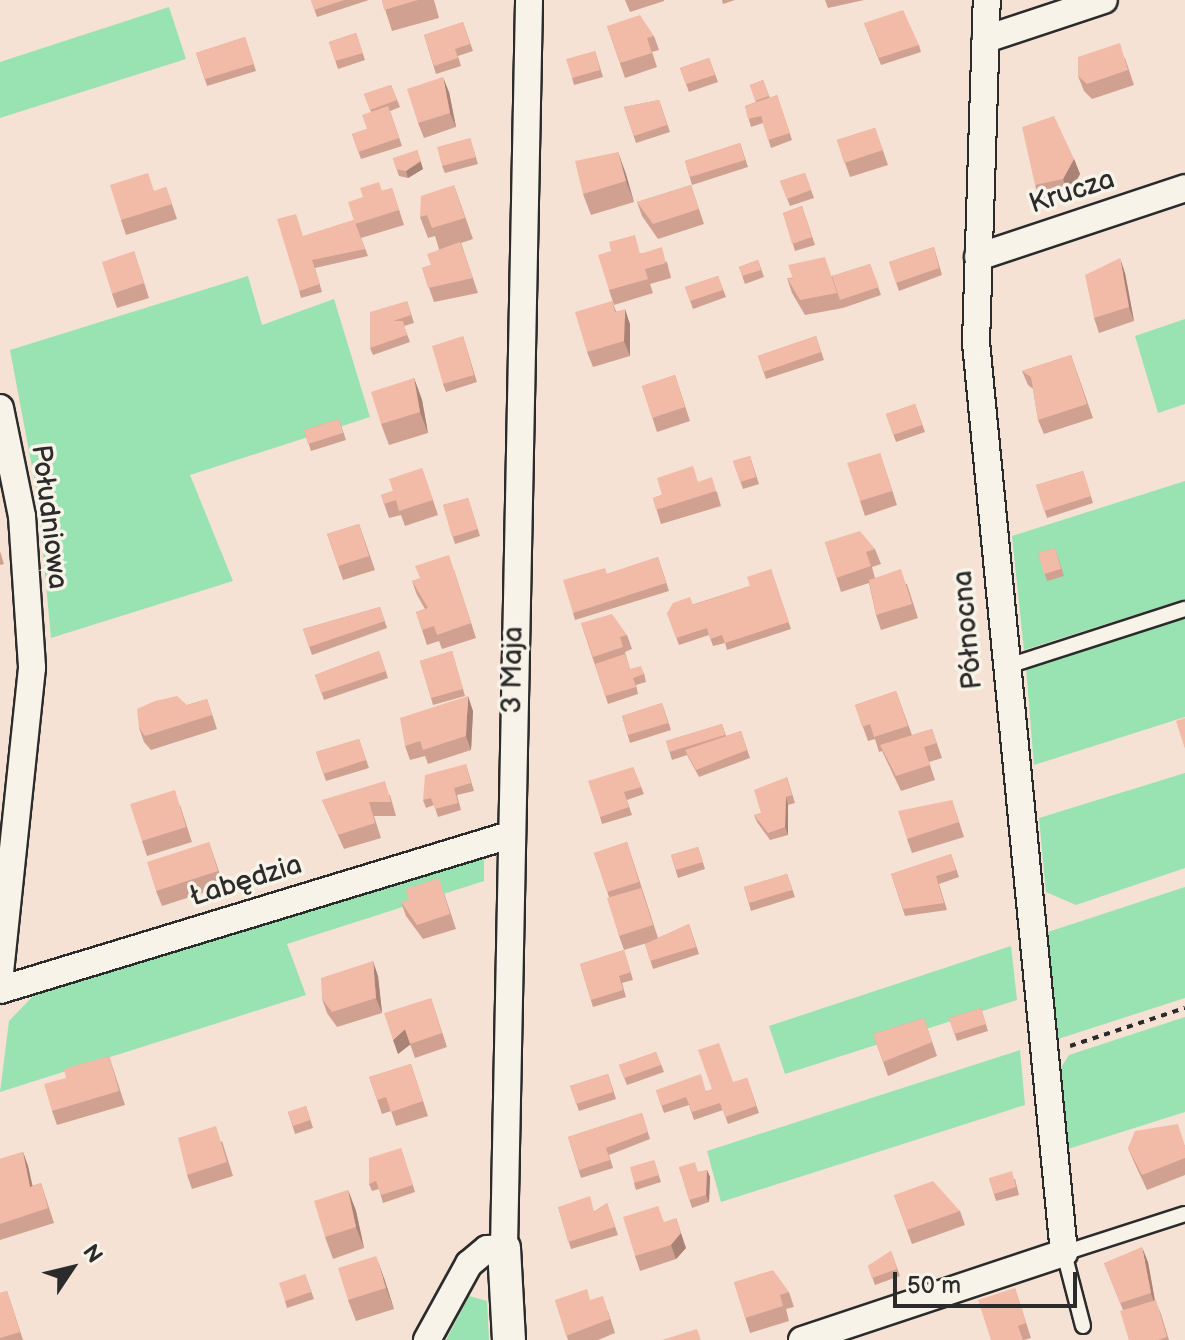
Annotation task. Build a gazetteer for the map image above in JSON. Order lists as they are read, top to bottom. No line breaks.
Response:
{"streets":{"street":["Krucza","Południowa","Północna","3 Maja","Łabędzia"]},"crossings":[["Krucza","Północna"],["3 Maja","Łabędzia"]],"scale_bar":"50 m","north":"top right"}
